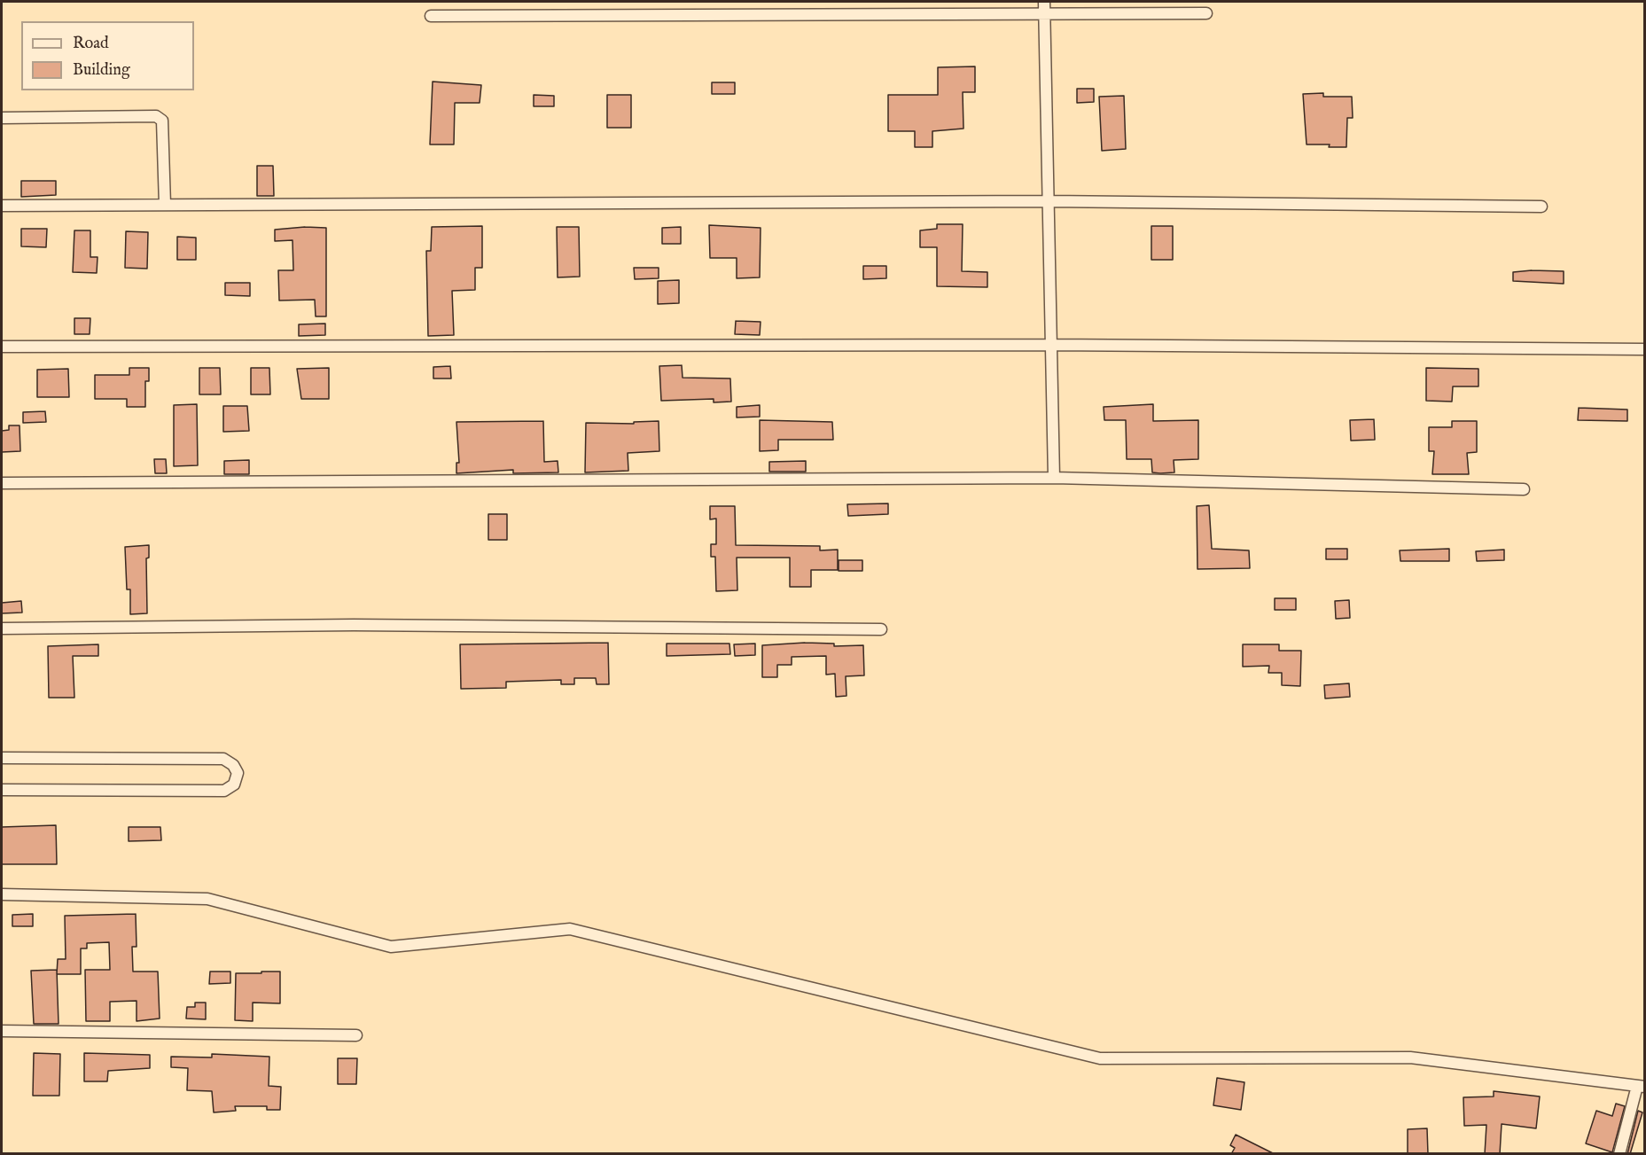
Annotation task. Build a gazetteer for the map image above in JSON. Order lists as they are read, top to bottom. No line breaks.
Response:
{"legend":["Road","Building"]}
